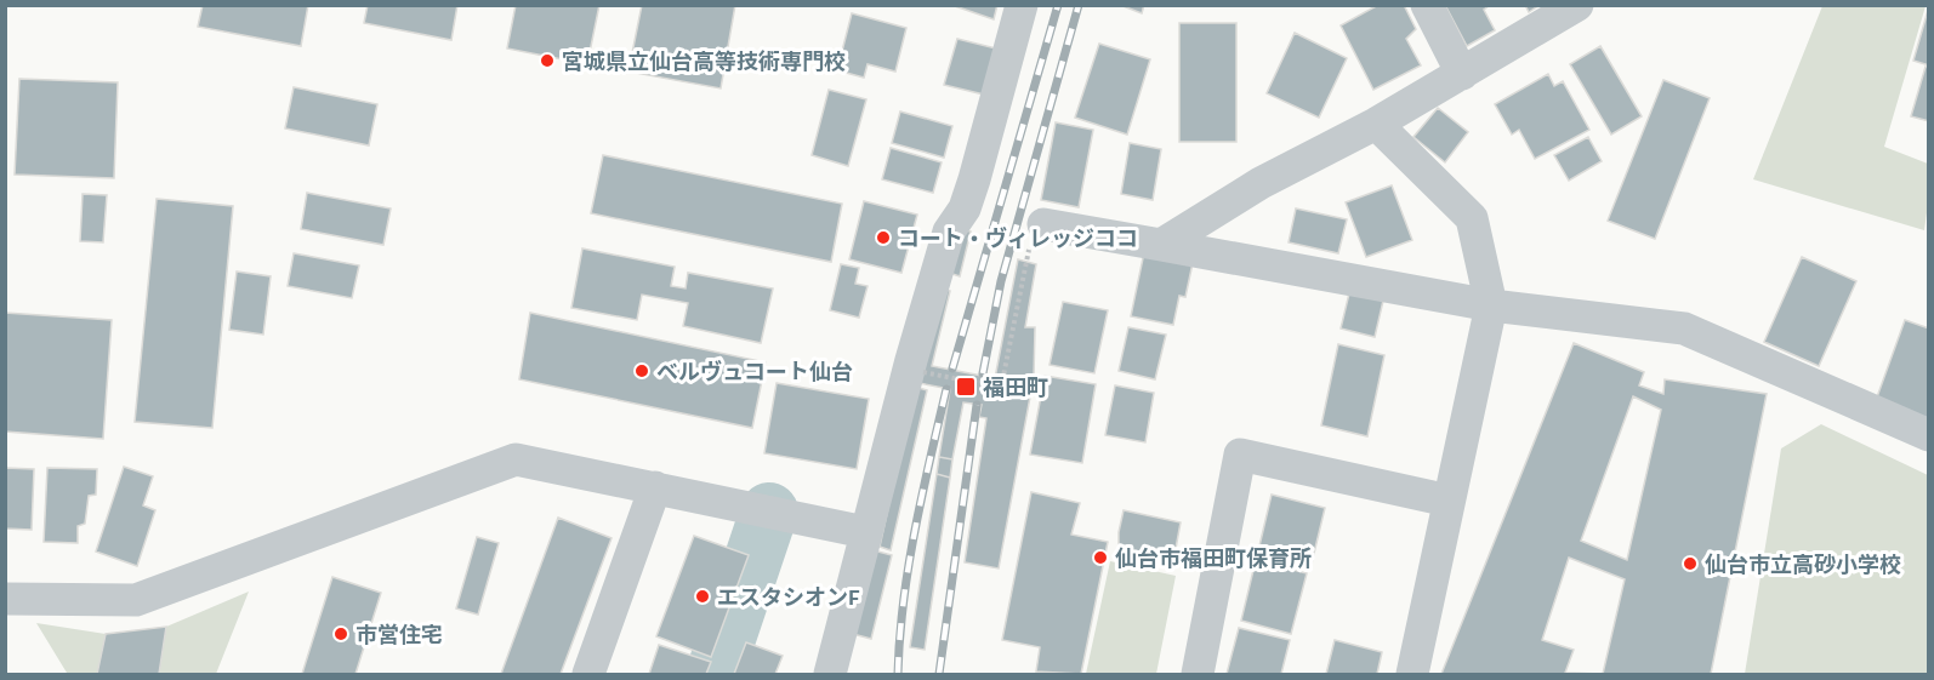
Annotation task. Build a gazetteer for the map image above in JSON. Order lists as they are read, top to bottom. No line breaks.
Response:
{"places":{"other":["宮城県立仙台高等技術専門校","コート・ヴィレッジココ","ベルヴュコート仙台","仙台市福田町保育所","仙台市立高砂小学校","エスタシオンF","市営住宅"],"transit":["福田町"]}}
